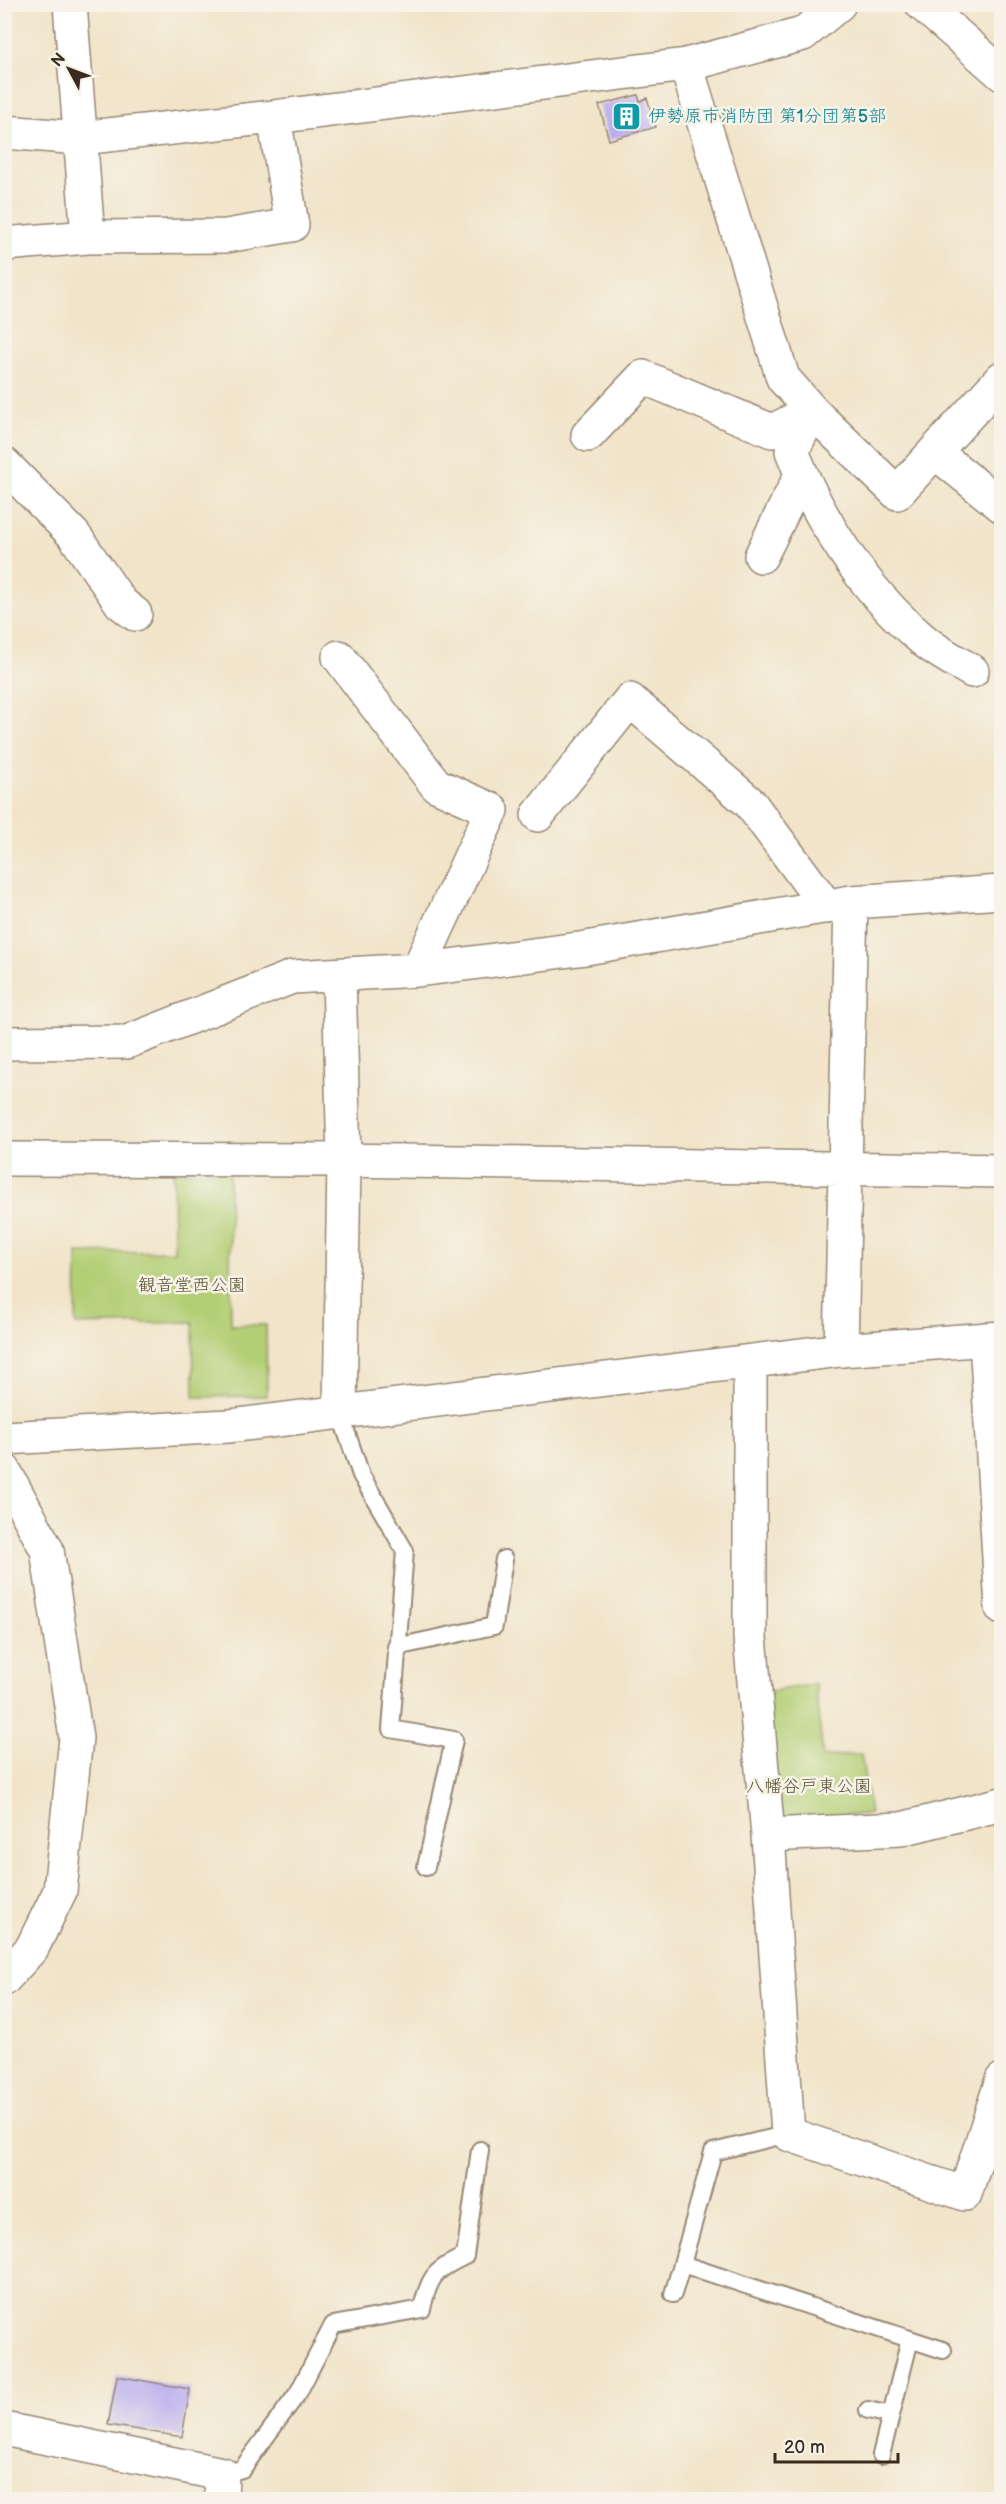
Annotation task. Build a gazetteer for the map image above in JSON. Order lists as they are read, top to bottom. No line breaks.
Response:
{"parks":["観音堂西公園","八幡谷戸東公園"],"places":{"building":["伊勢原市消防団 第1分団第5部"]},"scale_bar":"20 m","north":"top left"}
